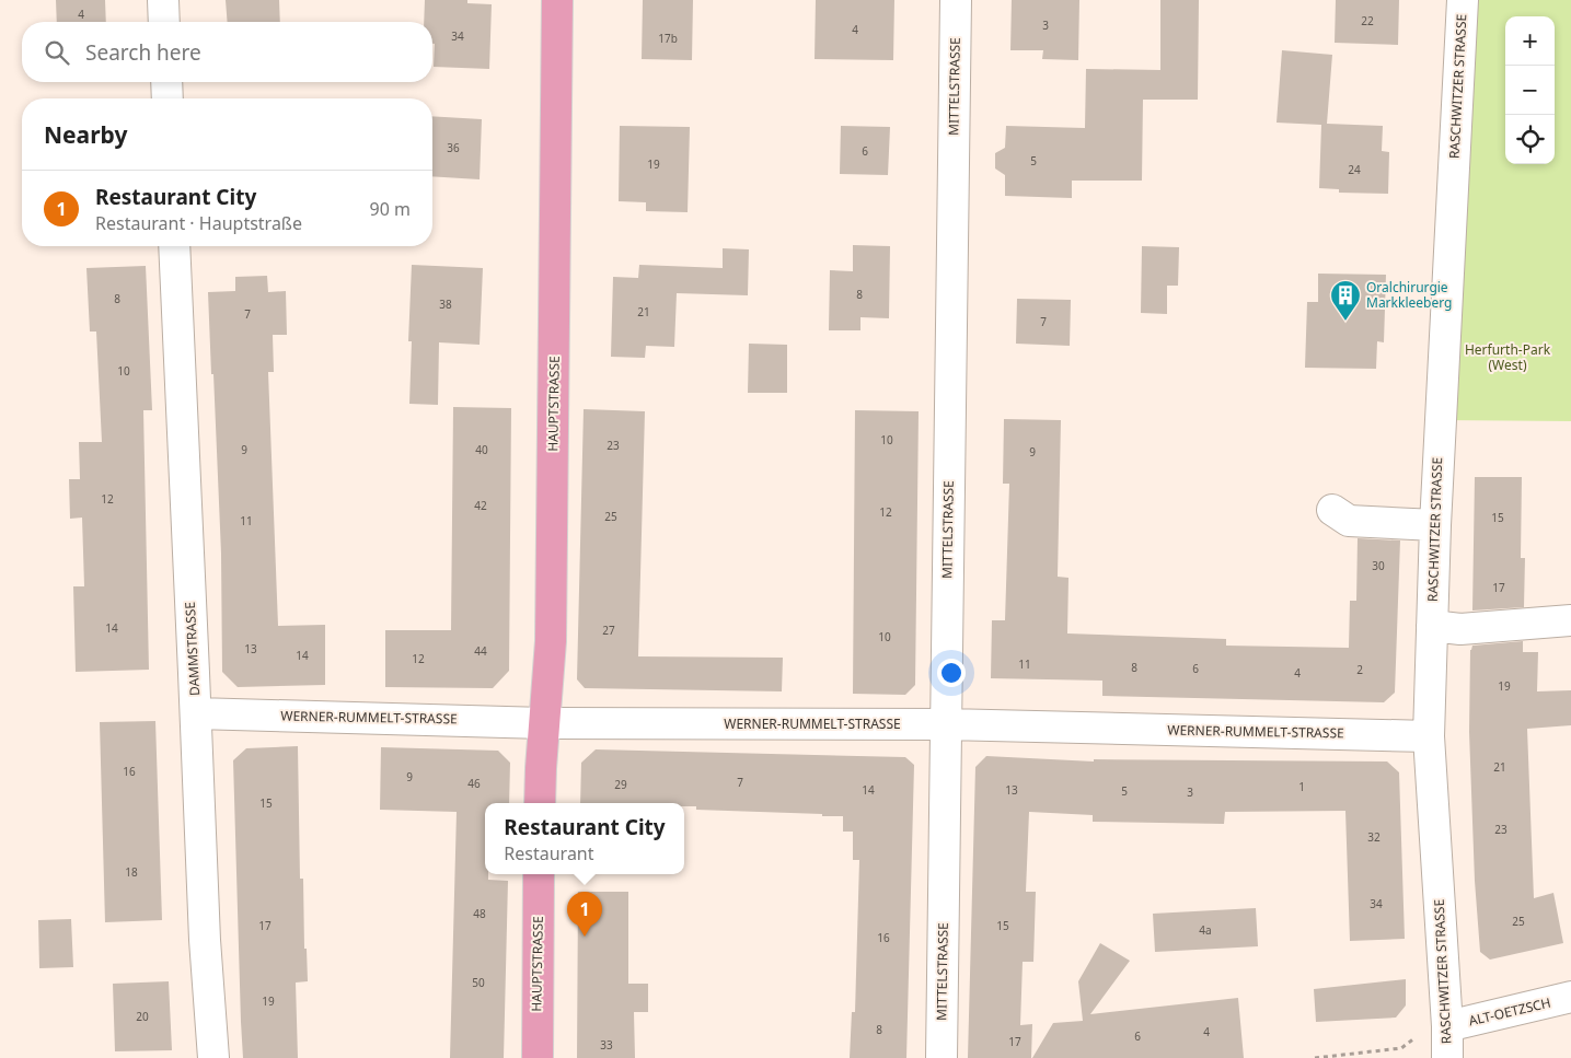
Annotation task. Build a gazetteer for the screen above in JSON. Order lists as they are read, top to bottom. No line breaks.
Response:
{"streets":{"main road":["HAUPTSTRASSE"],"street":["MITTELSTRASSE","RASCHWITZER STRASSE","DAMMSTRASSE","WERNER-RUMMELT-STRASSE","ALT-OETZSCH"]},"crossings":[["MITTELSTRASSE","WERNER-RUMMELT-STRASSE"],["RASCHWITZER STRASSE","WERNER-RUMMELT-STRASSE"],["RASCHWITZER STRASSE","ALT-OETZSCH"],["HAUPTSTRASSE","WERNER-RUMMELT-STRASSE"],["DAMMSTRASSE","WERNER-RUMMELT-STRASSE"]],"parks":["Herfurth-Park (West)"],"places":{"building":["Oralchirurgie Markkleeberg"]},"house_numbers":["4","22","3","4","34","17b","36","6","5","19","24","8","8","38","21","7","7","10","10","23","9","40","9","12","42","12","25","15","11","30","17","14","27","10","13","44","14","12","11","8","6","2","4","19","21","16","9","7","46","29","1","14","13","5","3","15","23","32","18","34","48","25","17","15","4a","16","50","19","20","8","4","6","17","33"],"page":{"map_buttons":["+","−"],"search":"Search here","heading":"Nearby","list":[{"mark":"1","name":"Restaurant City","note":"Restaurant · Hauptstraße","value":"90 m"}],"popup":["Restaurant City","Restaurant"],"pins":"1"}}
